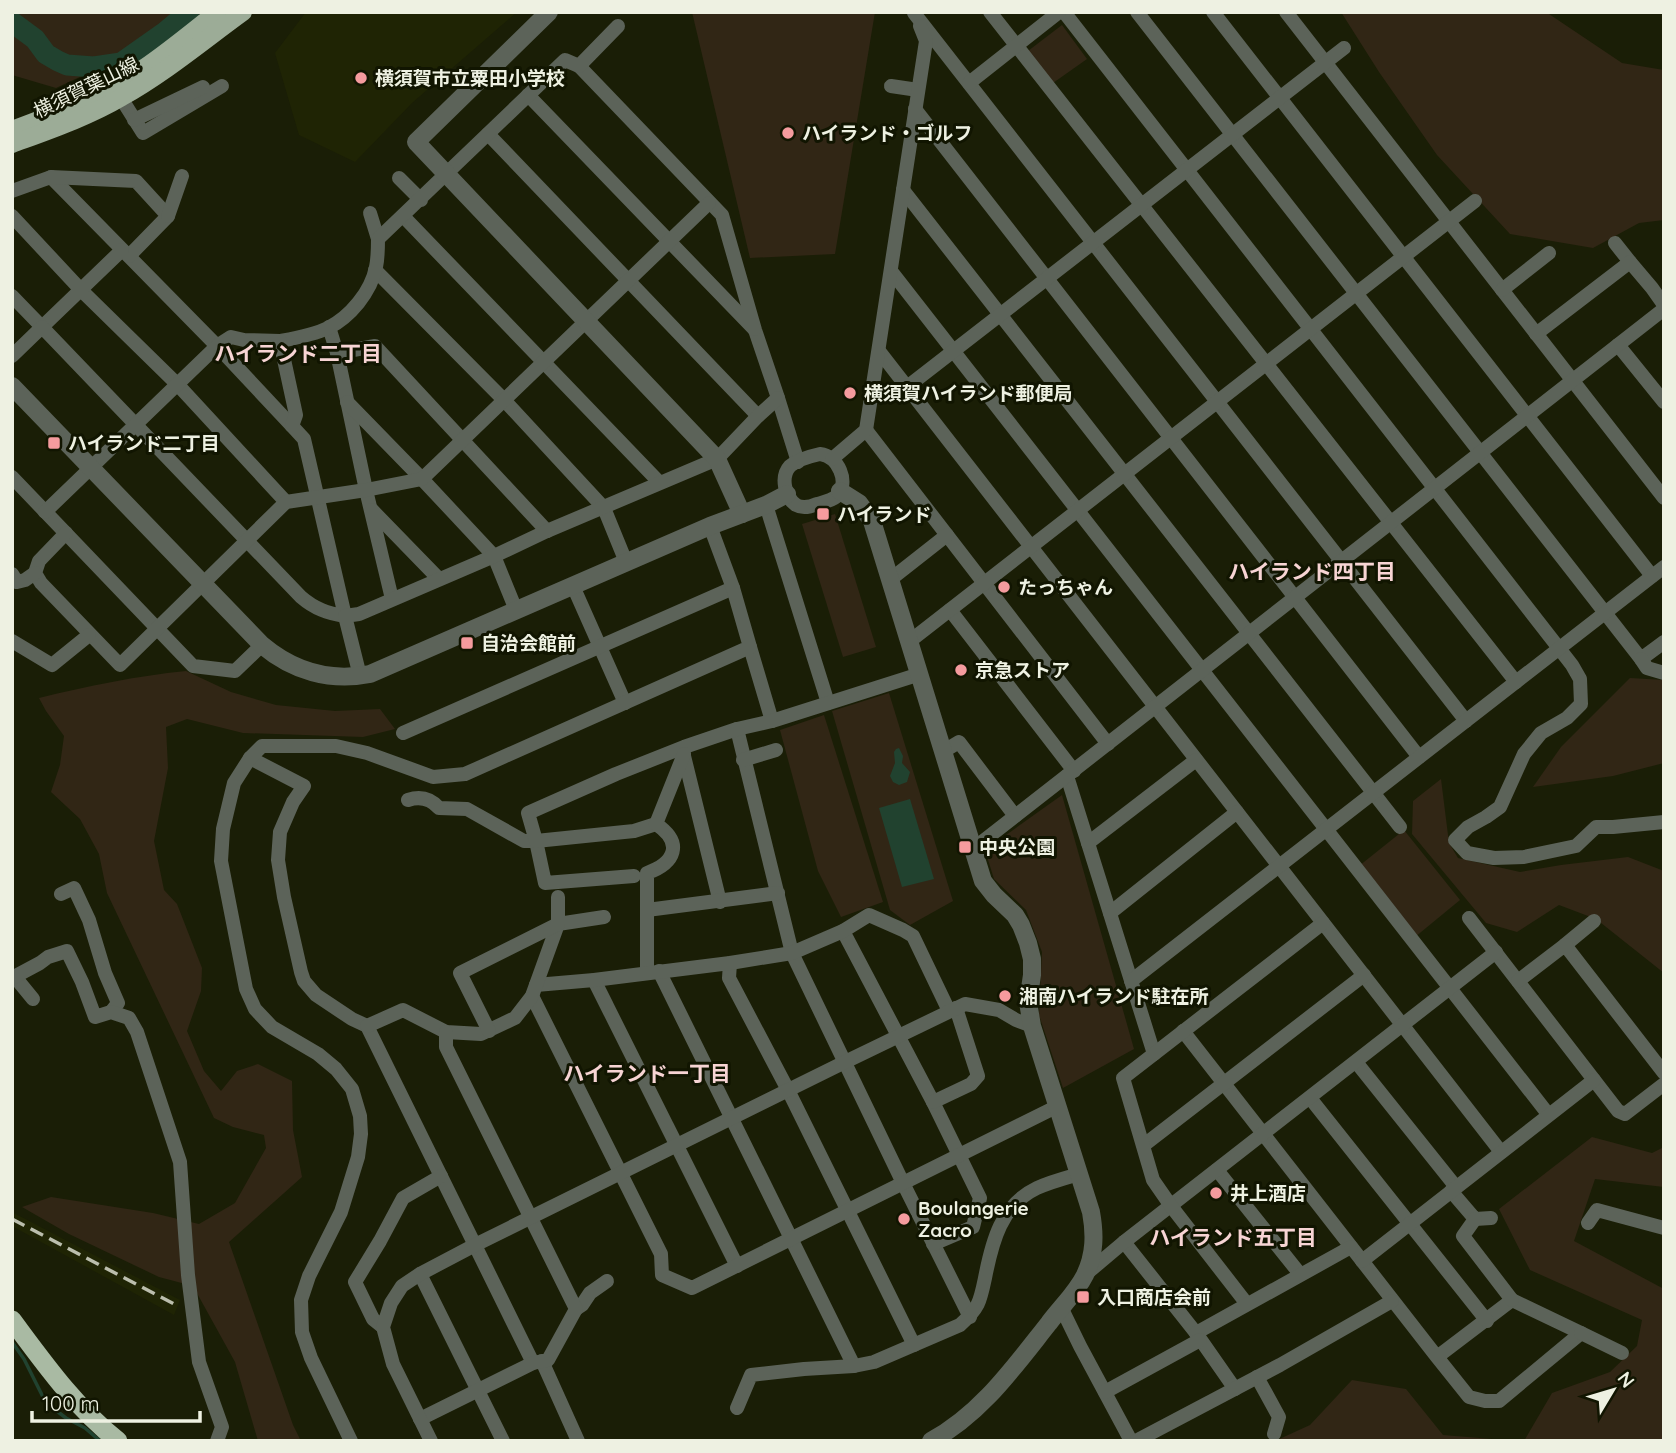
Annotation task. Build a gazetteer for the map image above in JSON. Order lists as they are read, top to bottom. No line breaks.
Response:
{"streets":{"main road":["横須賀葉山線"]},"districts":["ハイランド二丁目","ハイランド四丁目","ハイランド一丁目","ハイランド五丁目"],"places":{"other":["横須賀市立粟田小学校","ハイランド・ゴルフ","横須賀ハイランド郵便局","たっちゃん","京急ストア","湘南ハイランド駐在所","井上酒店","Boulangerie Zacro"],"transit":["ハイランド二丁目","ハイランド","自治会館前","中央公園","入口商店会前"]},"scale_bar":"100 m","north":"top right"}
